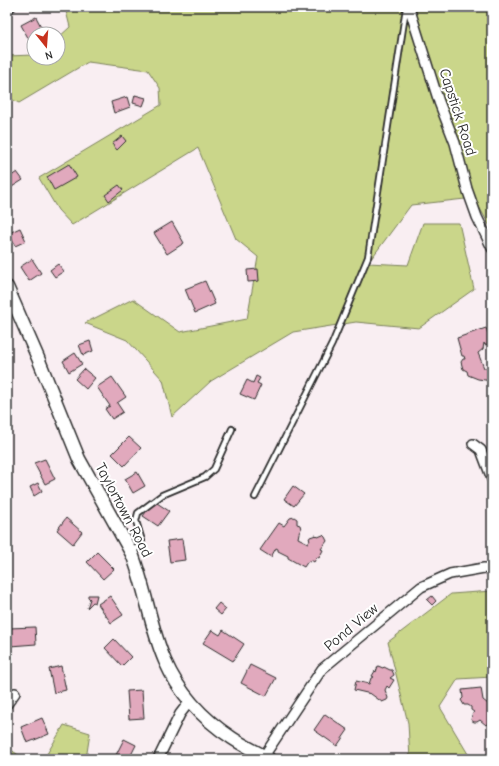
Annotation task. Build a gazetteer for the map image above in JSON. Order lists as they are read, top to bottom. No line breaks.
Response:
{"streets":{"street":["Capstick Road","Taylortown Road","Pond View"]},"crossings":[["Taylortown Road","Pond View"]],"north":"bottom"}
